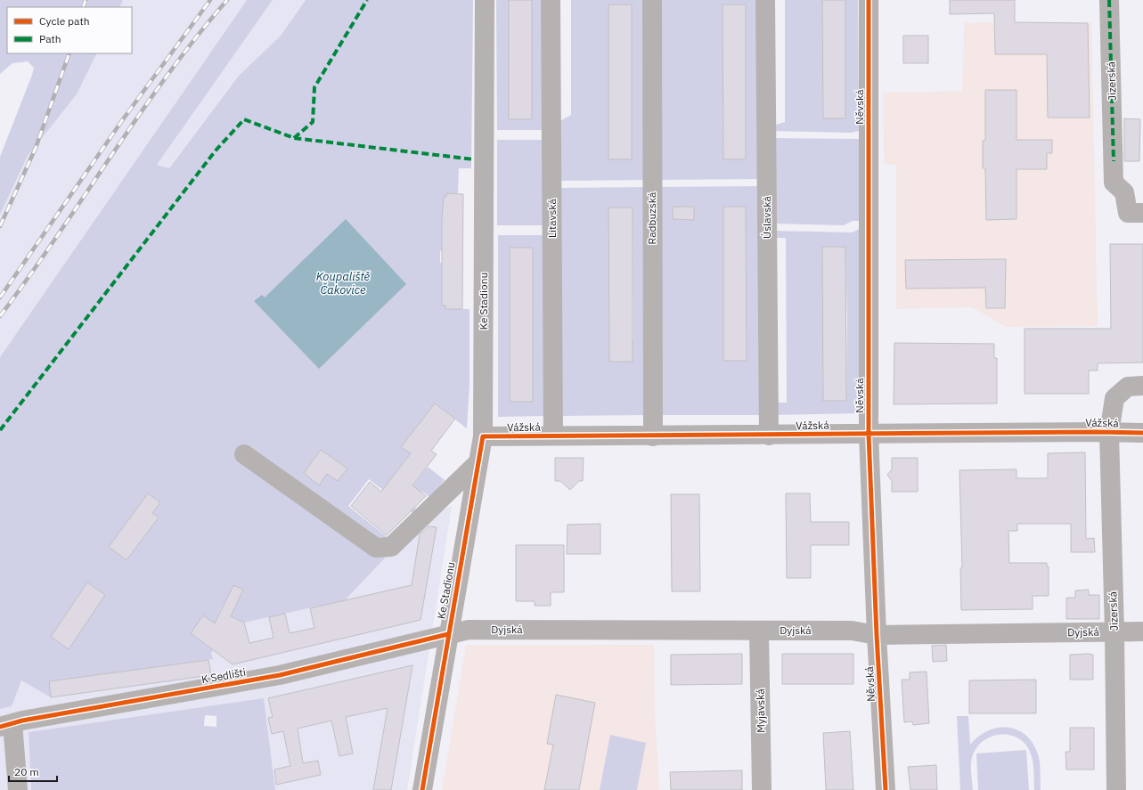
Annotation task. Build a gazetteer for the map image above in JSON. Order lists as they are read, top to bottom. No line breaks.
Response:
{"streets":{"street":["Jizerská","Něvská","Úslavská","Litavská","Radbuzská","Ke Stadionu","Vážská","Dyjská","K Sedlišti","Myjavská"]},"crossings":[["Jizerská","Vážská"],["Jizerská","Dyjská"],["Něvská","Vážská"],["Něvská","Dyjská"],["Úslavská","Vážská"],["Litavská","Vážská"],["Radbuzská","Vážská"],["Ke Stadionu","Vážská"],["Ke Stadionu","Dyjská"],["Ke Stadionu","K Sedlišti"],["Dyjská","K Sedlišti"],["Dyjská","Myjavská"]],"water":["Koupaliště Čakovice"],"legend":["Cycle path","Path"],"scale_bar":"20 m"}
